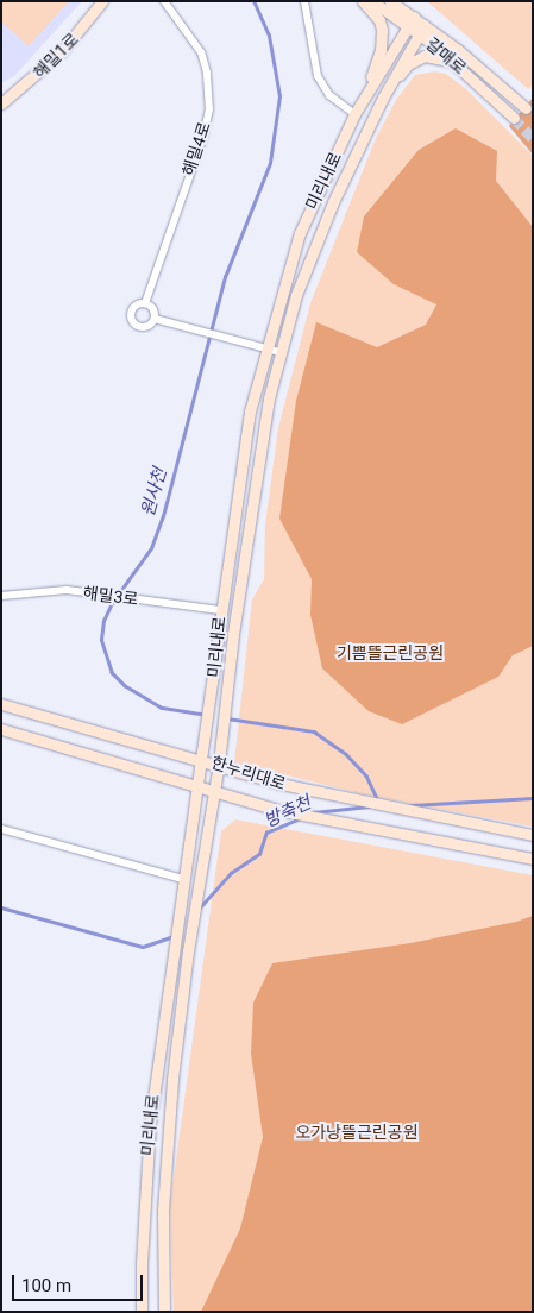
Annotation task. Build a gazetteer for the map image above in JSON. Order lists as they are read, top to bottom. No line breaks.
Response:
{"streets":{"street":["해밀1로","갈매로","해밀4로","미리내로","해밀3로","한누리대로"]},"crossings":[["갈매로","미리내로"],["미리내로","해밀3로"],["미리내로","한누리대로"]],"water":["원사천","방축천"],"parks":["기쁨뜰근린공원","오가낭뜰근린공원"],"scale_bar":"100 m"}
